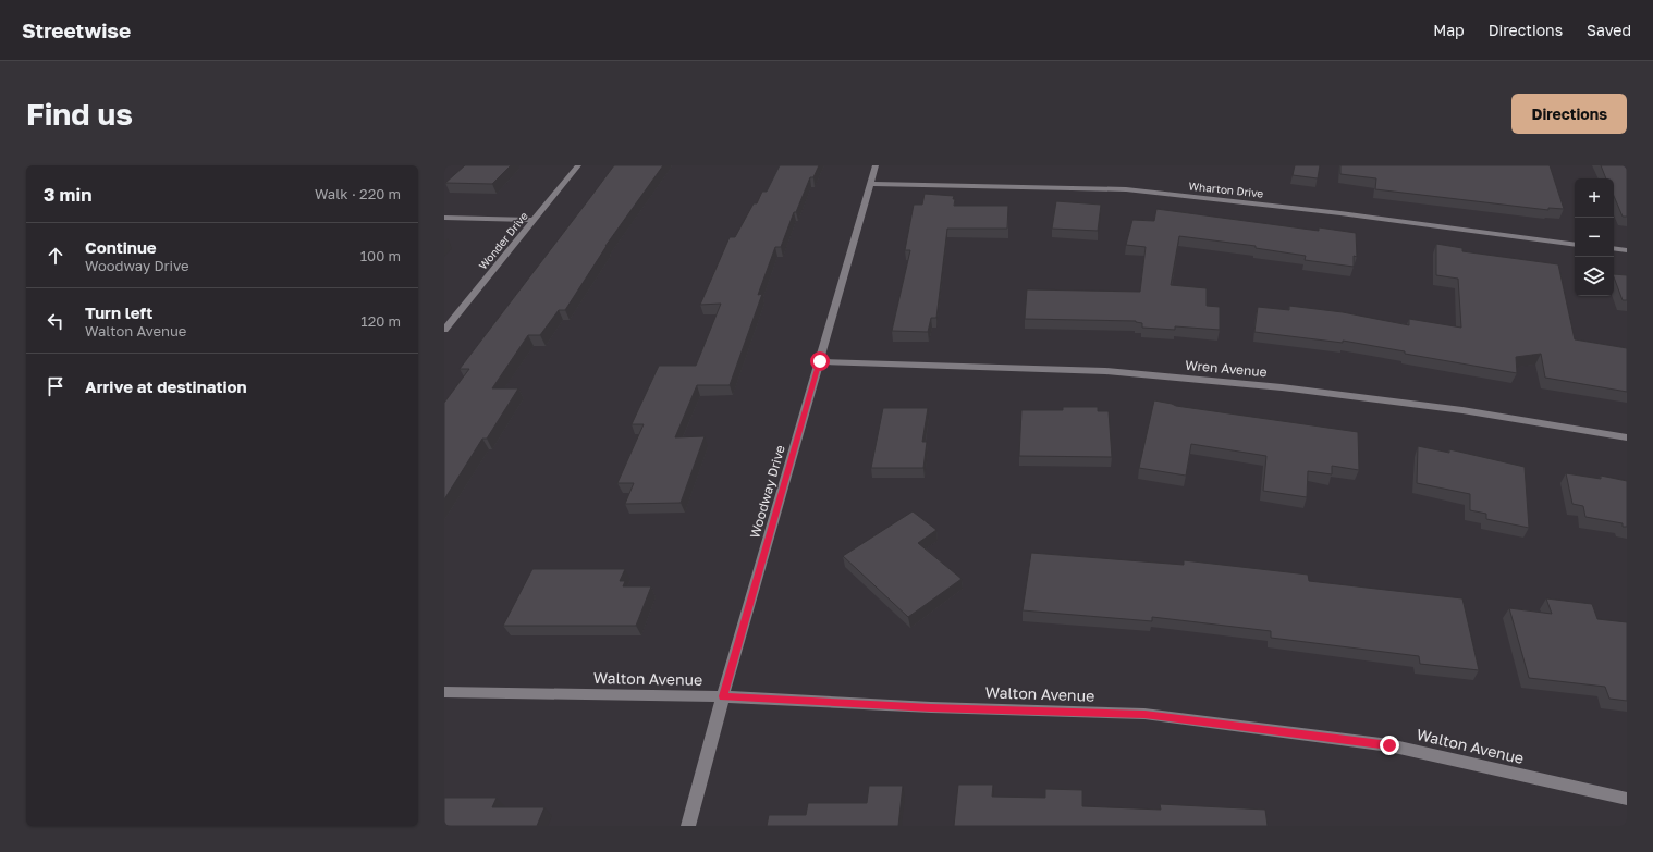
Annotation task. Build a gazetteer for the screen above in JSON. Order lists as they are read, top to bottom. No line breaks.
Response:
{"streets":{"street":["Wharton Drive","Wonder Drive","Wren Avenue","Woodway Drive","Walton Avenue"]},"crossings":[["Wharton Drive","Woodway Drive"],["Wren Avenue","Woodway Drive"],["Woodway Drive","Walton Avenue"]],"page":{"header":"Streetwise","nav":["Map","Directions","Saved"],"buttons":"Directions","title":"Find us","heading":["3 min","Walk · 220 m"],"map_buttons":["+","−"],"list":[["Continue","Woodway Drive","100 m"],["Turn left","Walton Avenue","120 m"],"Arrive at destination"]}}
